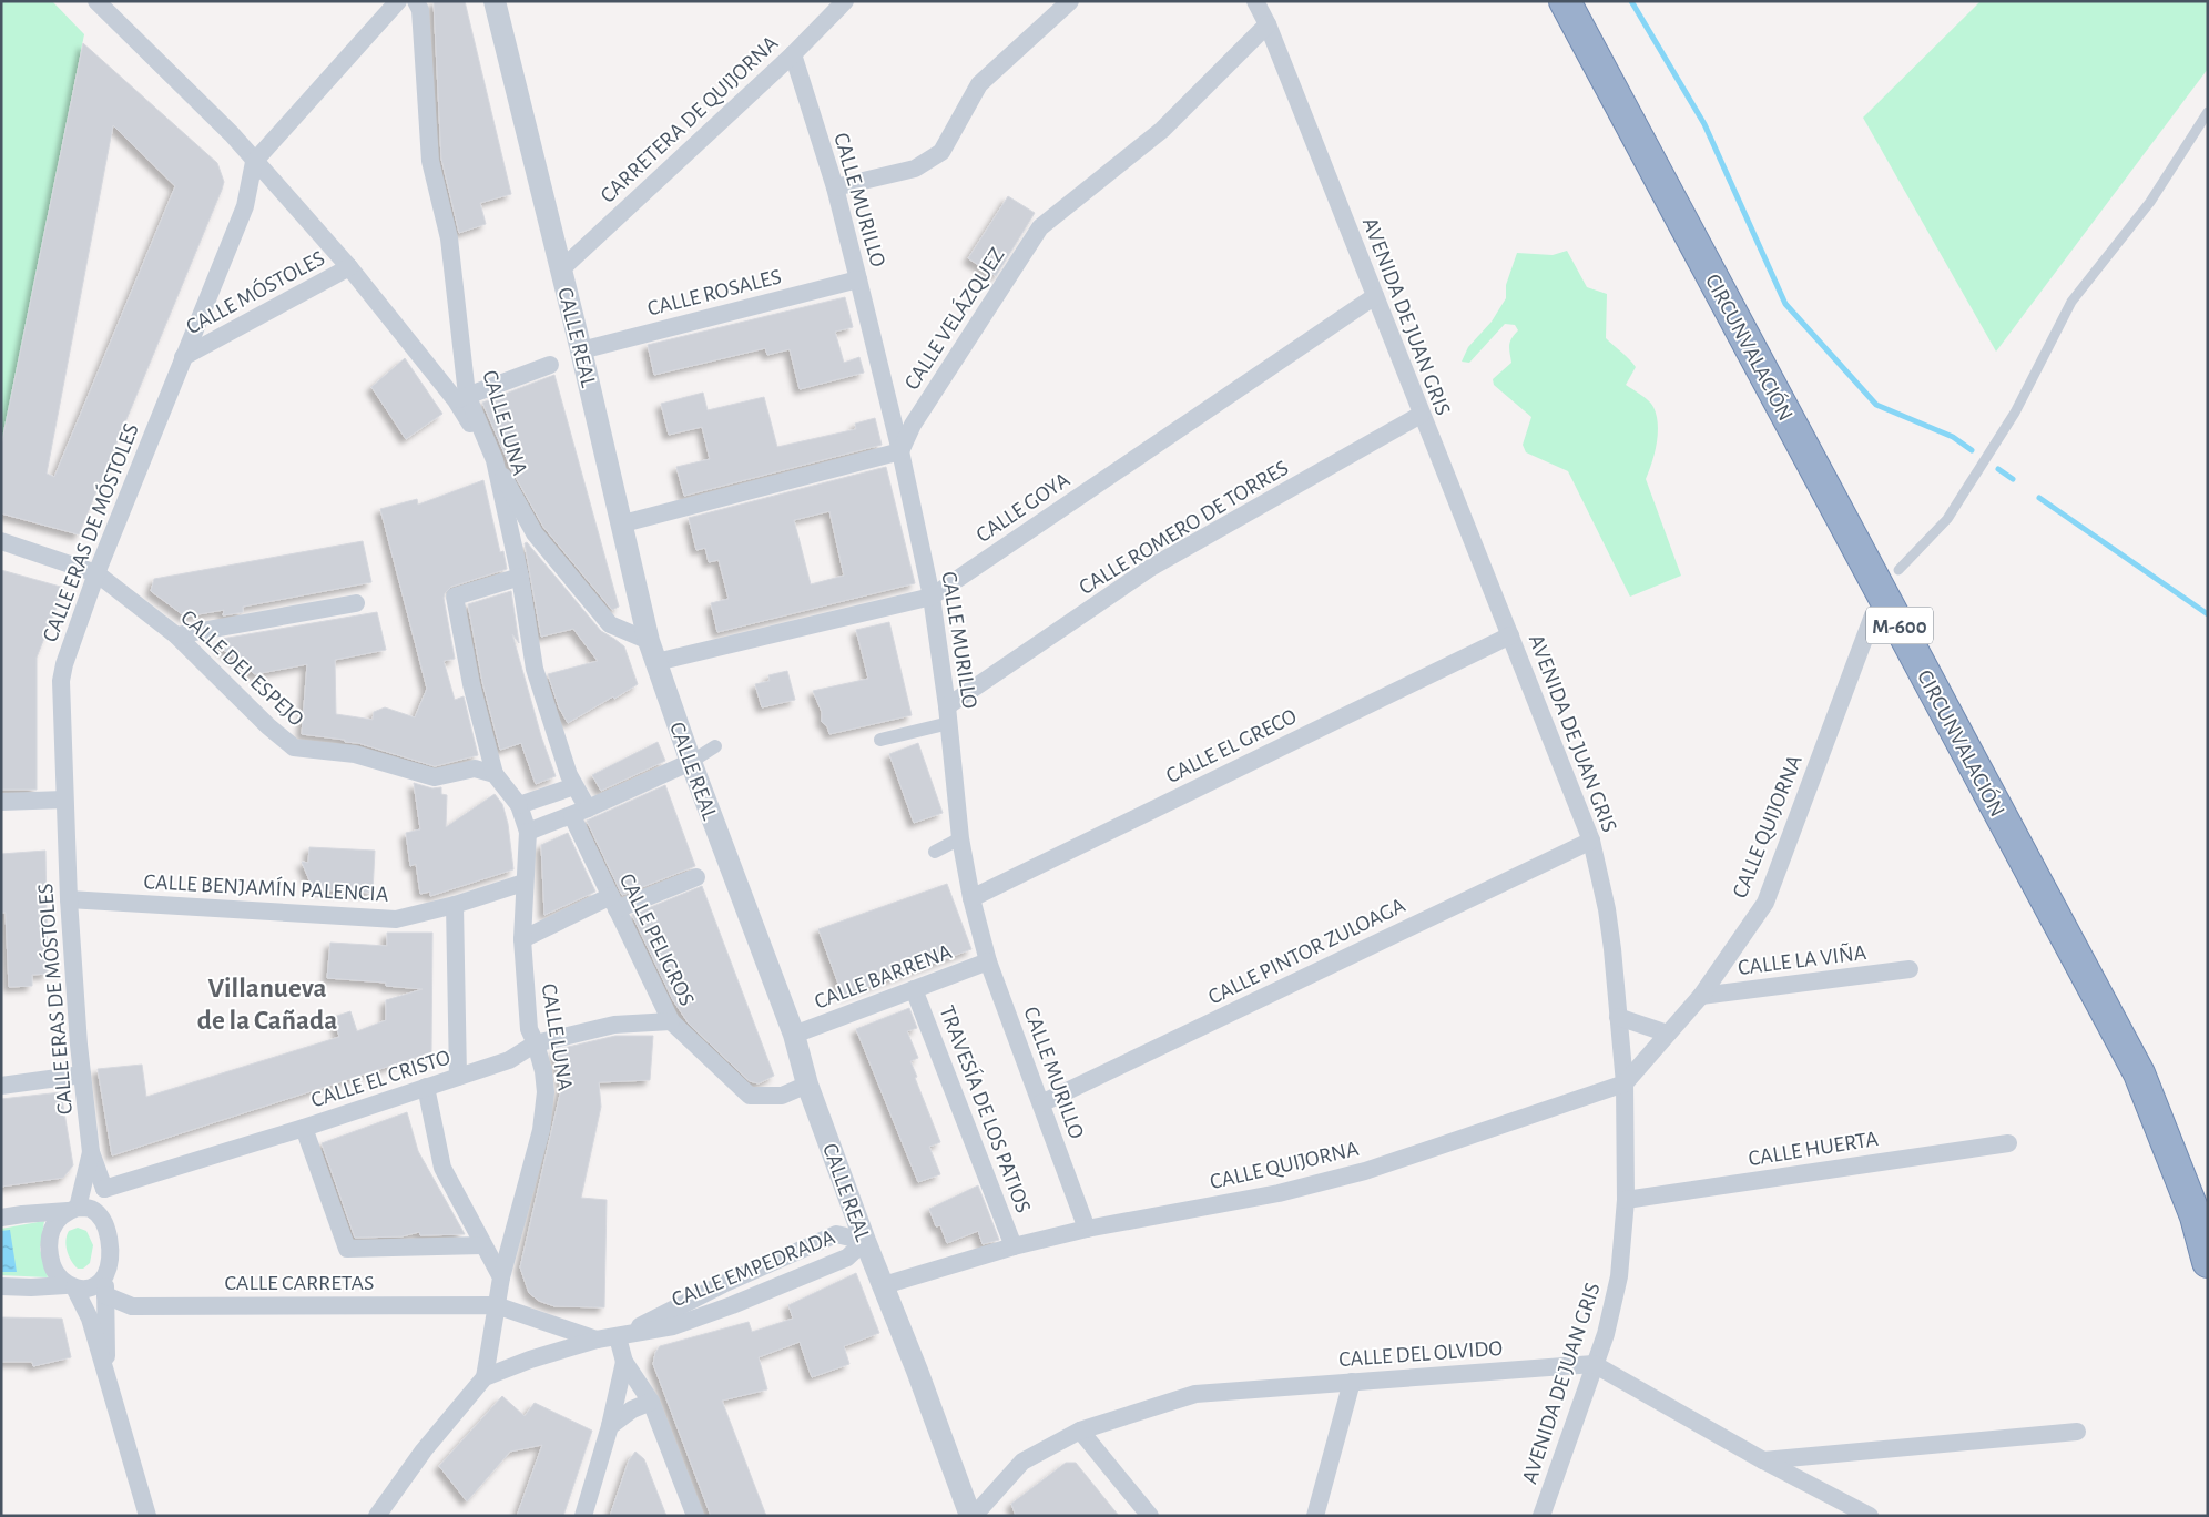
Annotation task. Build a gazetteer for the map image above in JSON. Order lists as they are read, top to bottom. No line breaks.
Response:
{"streets":{"highway":["CIRCUNVALACIÓN","M-600"],"street":["CARRETERA DE QUIJORNA","CALLE MURILLO","CALLE MÓSTOLES","CALLE ROSALES","AVENIDA DE JUAN GRIS","CALLE VELÁZQUEZ","CALLE REAL","CALLE LUNA","CALLE GOYA","CALLE ROMERO DE TORRES","CALLE ERAS DE MÓSTOLES","CALLE DEL ESPEJO","CALLE EL GRECO","CALLE QUIJORNA","CALLE BENJAMÍN PALENCIA","CALLE PELIGROS","CALLE PINTOR ZULOAGA","CALLE LA VIÑA","CALLE BARRENA","CALLE EL CRISTO","TRAVESÍA DE LOS PATIOS","CALLE HUERTA","CALLE EMPEDRADA","CALLE CARRETAS","CALLE DEL OLVIDO"]},"crossings":[["CARRETERA DE QUIJORNA","CALLE MURILLO"],["CARRETERA DE QUIJORNA","CALLE REAL"],["CALLE MURILLO","CALLE ROSALES"],["CALLE MURILLO","CALLE VELÁZQUEZ"],["CALLE MURILLO","CALLE GOYA"],["CALLE MURILLO","CALLE ROMERO DE TORRES"],["CALLE MURILLO","CALLE EL GRECO"],["CALLE MURILLO","CALLE QUIJORNA"],["CALLE MURILLO","CALLE PINTOR ZULOAGA"],["CALLE MURILLO","CALLE BARRENA"],["CALLE MÓSTOLES","CALLE LUNA"],["CALLE MÓSTOLES","CALLE ERAS DE MÓSTOLES"],["CALLE ROSALES","CALLE REAL"],["AVENIDA DE JUAN GRIS","CALLE VELÁZQUEZ"],["AVENIDA DE JUAN GRIS","CALLE GOYA"],["AVENIDA DE JUAN GRIS","CALLE ROMERO DE TORRES"],["AVENIDA DE JUAN GRIS","CALLE EL GRECO"],["AVENIDA DE JUAN GRIS","CALLE QUIJORNA"],["AVENIDA DE JUAN GRIS","CALLE PINTOR ZULOAGA"],["AVENIDA DE JUAN GRIS","CALLE HUERTA"],["AVENIDA DE JUAN GRIS","CALLE DEL OLVIDO"],["CALLE REAL","CALLE GOYA"],["CALLE REAL","CALLE QUIJORNA"],["CALLE REAL","CALLE PELIGROS"],["CALLE REAL","CALLE BARRENA"],["CALLE REAL","CALLE EMPEDRADA"],["CALLE REAL","CALLE DEL OLVIDO"],["CALLE LUNA","CALLE BENJAMÍN PALENCIA"],["CALLE LUNA","CALLE PELIGROS"],["CALLE LUNA","CALLE EL CRISTO"],["CALLE LUNA","CALLE CARRETAS"],["CALLE ERAS DE MÓSTOLES","CALLE DEL ESPEJO"],["CALLE ERAS DE MÓSTOLES","CALLE BENJAMÍN PALENCIA"],["CALLE ERAS DE MÓSTOLES","CALLE EL CRISTO"],["CALLE QUIJORNA","CALLE LA VIÑA"],["CALLE QUIJORNA","TRAVESÍA DE LOS PATIOS"],["CALLE PELIGROS","CALLE EL CRISTO"],["CALLE BARRENA","TRAVESÍA DE LOS PATIOS"]],"districts":["Villanueva de la Cañada"]}
